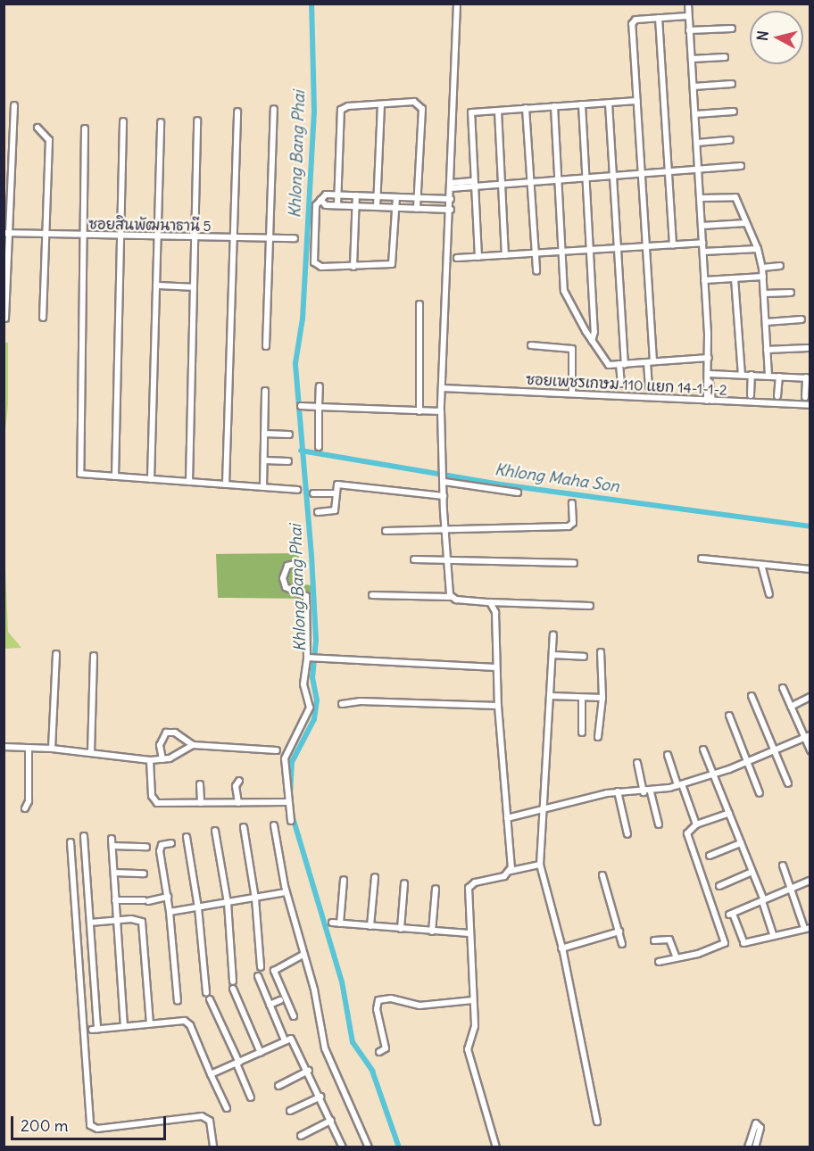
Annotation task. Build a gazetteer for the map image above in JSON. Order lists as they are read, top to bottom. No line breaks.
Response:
{"streets":{"street":["ซอยสินพัฒนาธานี 5","ซอยเพชรเกษม 110 แยก 14-1-1-2"]},"water":["Khlong Bang Phai","Khlong Maha Son"],"scale_bar":"200 m","north":"left"}
